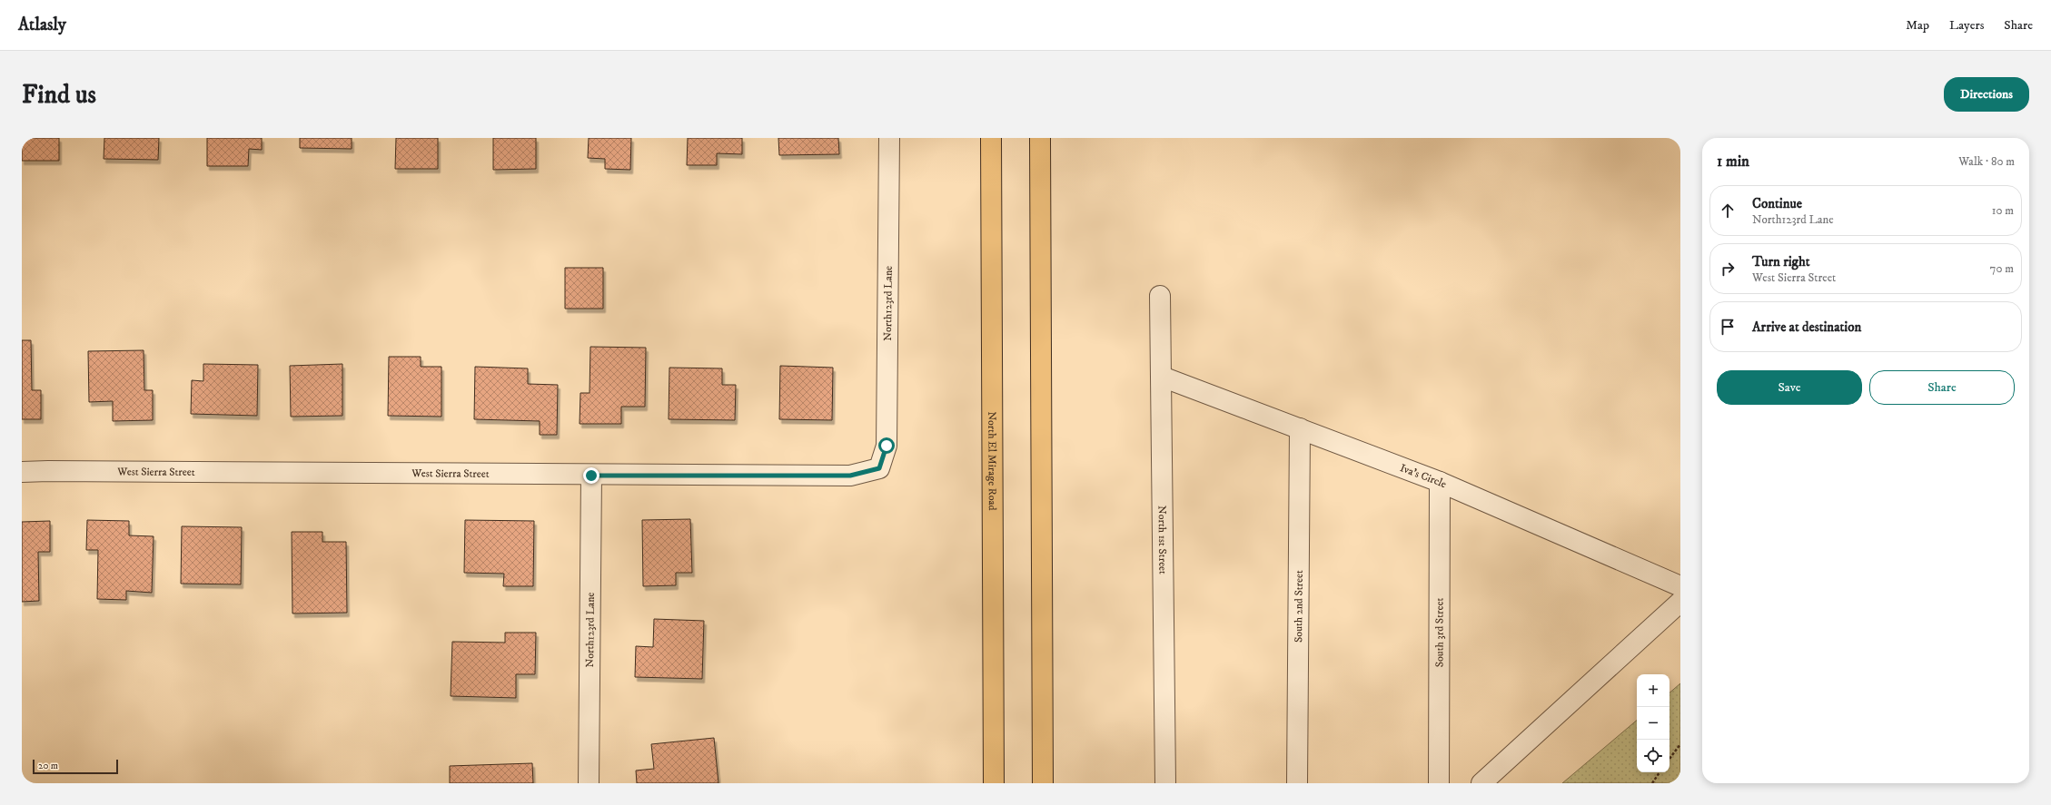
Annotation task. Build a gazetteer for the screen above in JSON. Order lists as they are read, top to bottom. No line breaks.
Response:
{"streets":{"main road":["North El Mirage Road"],"street":["North123rd Lane","West Sierra Street","Iva's Circle","North 1st Street","South 2nd Street","South 3rd Street"]},"crossings":[["North123rd Lane","West Sierra Street"],["Iva's Circle","North 1st Street"],["Iva's Circle","South 2nd Street"],["Iva's Circle","South 3rd Street"]],"scale_bar":"20 m","page":{"header":"Atlasly","nav":["Map","Layers","Share"],"buttons":["Directions",["Save","Share"]],"title":"Find us","heading":["1 min","Walk · 80 m"],"list":[["Continue","North123rd Lane","10 m"],["Turn right","West Sierra Street","70 m"],"Arrive at destination"],"map_buttons":["+","−"],"scale":"20 m"}}
